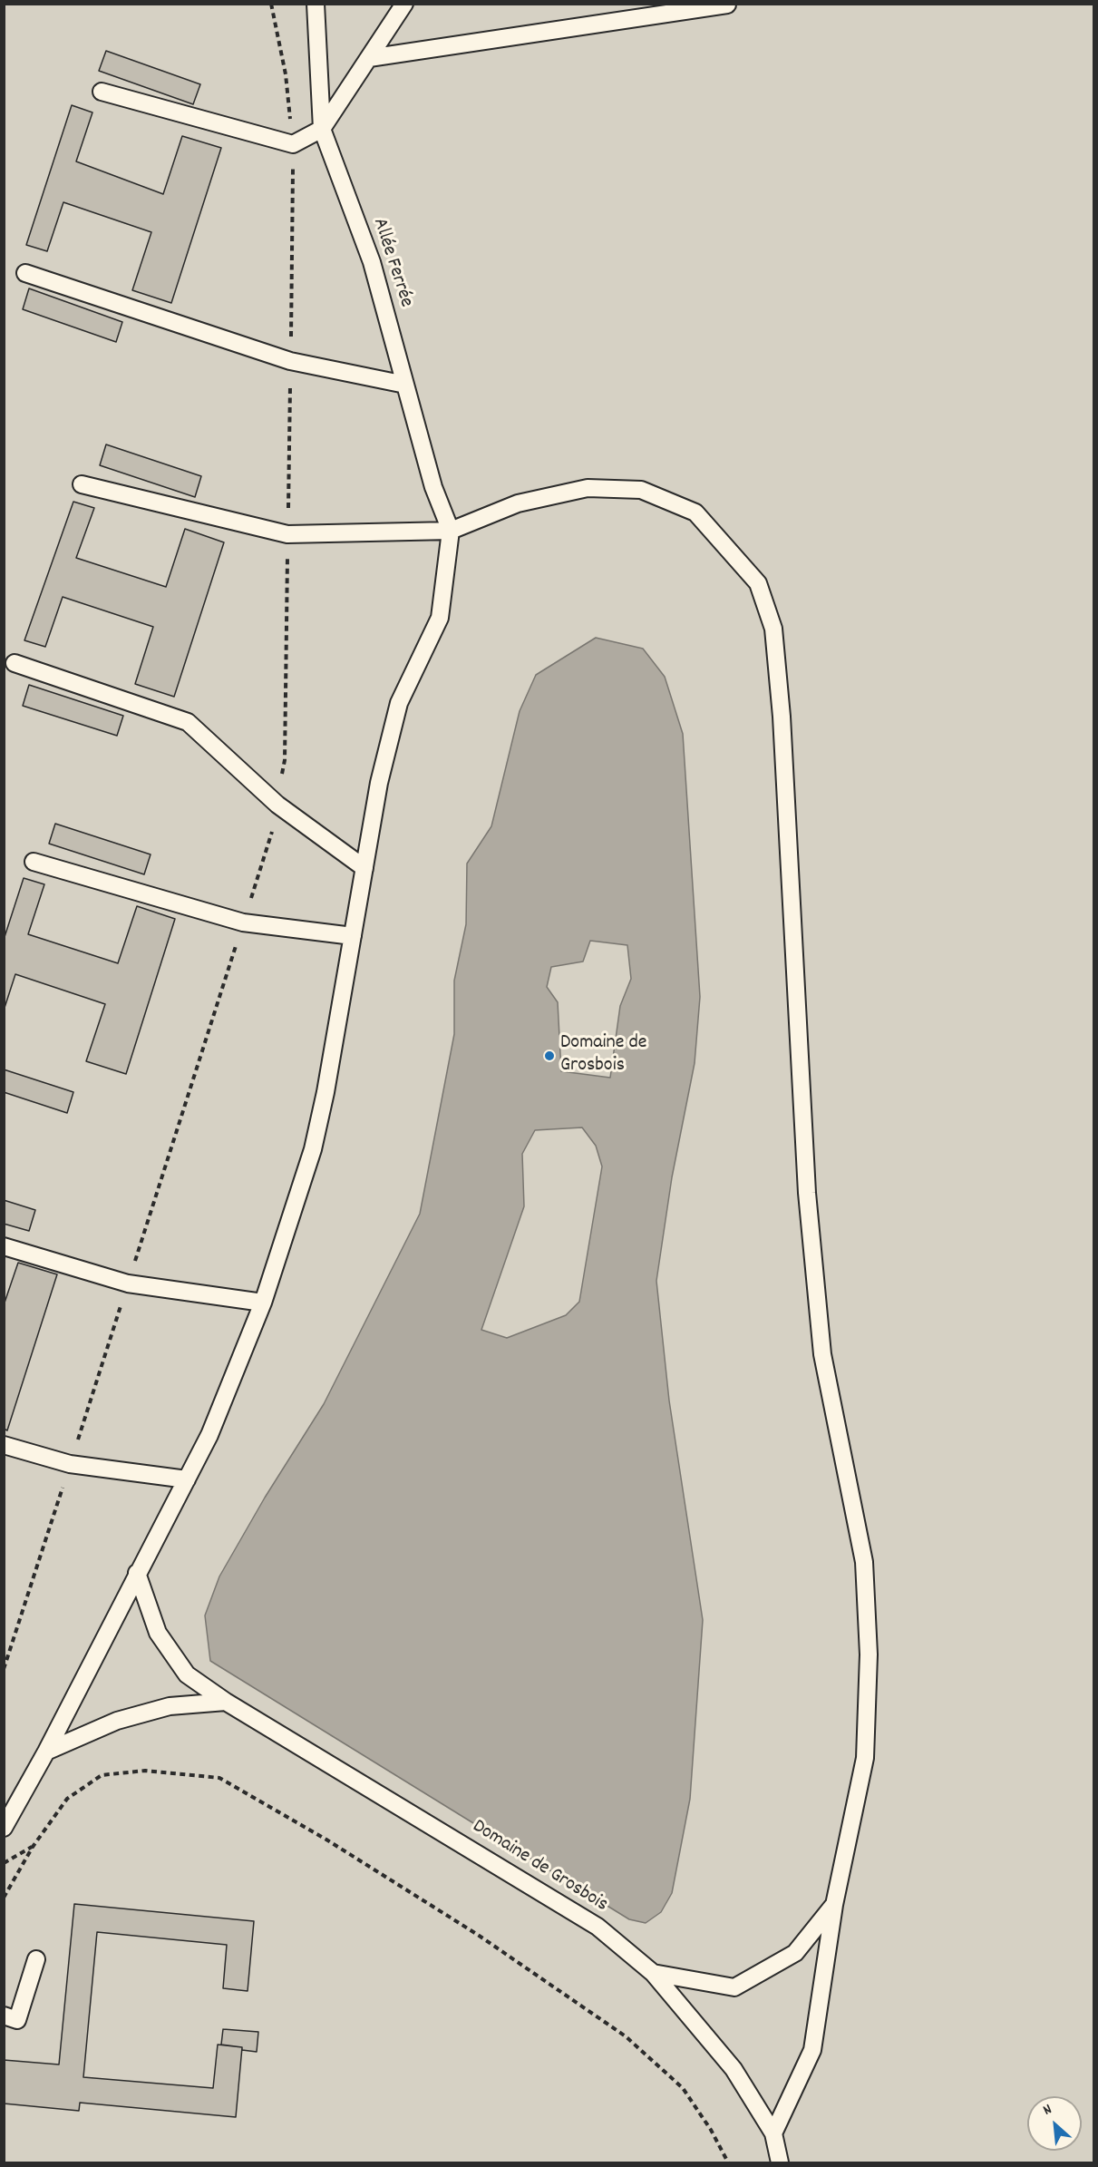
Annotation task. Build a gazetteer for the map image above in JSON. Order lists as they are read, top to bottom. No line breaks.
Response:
{"streets":{"lane":["Allée Ferrée","Domaine de Grosbois"]},"places":["Domaine de Grosbois"],"north":"top left"}
